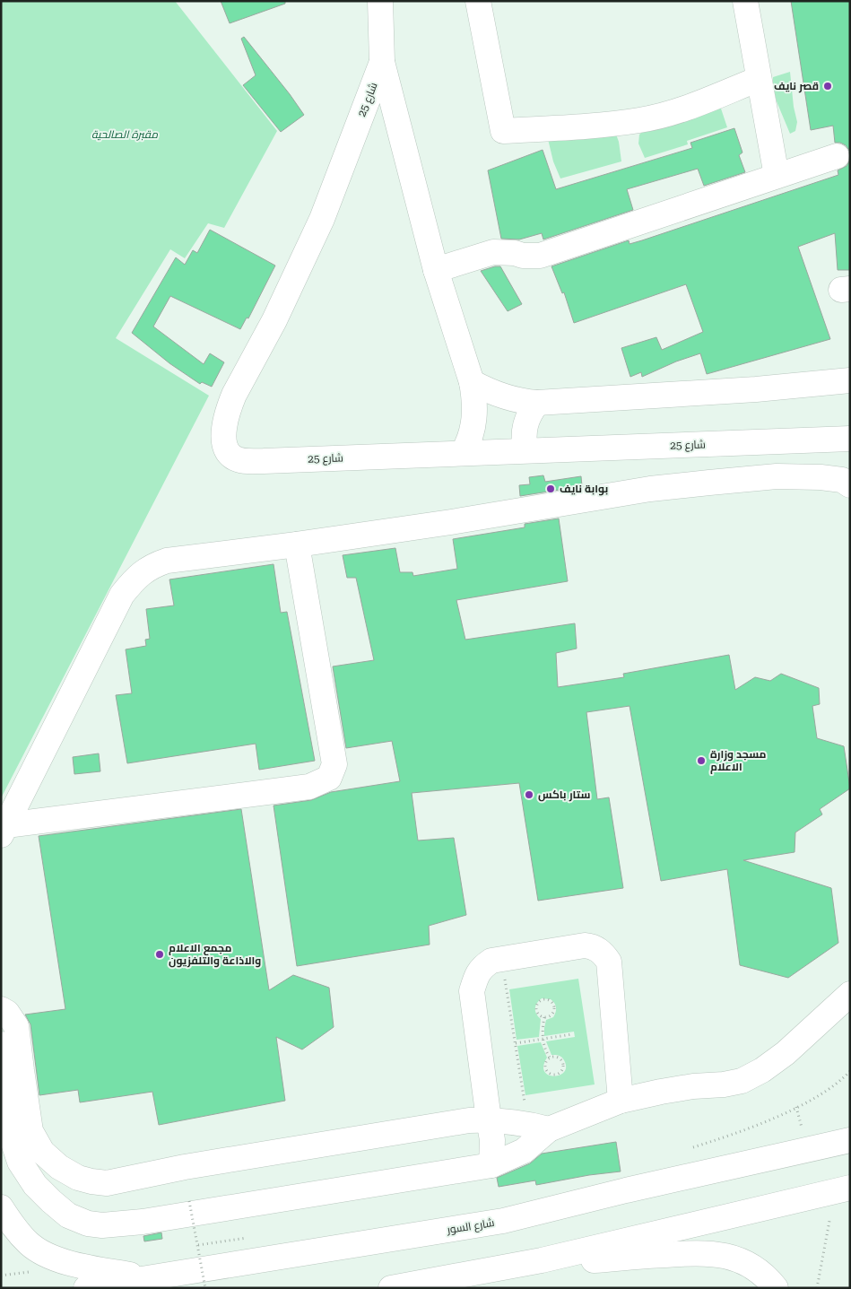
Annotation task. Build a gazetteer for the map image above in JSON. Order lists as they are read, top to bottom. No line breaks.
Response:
{"streets":{"main road":["شارع 25","شارع السور"]},"parks":["مقبرة الصالحية"],"places":["قصر نايف","بوابة نايف","مسجد وزارة الاعلام","ستار باكس","مجمع الاعلام والاذاعة والتلفزيون"]}
